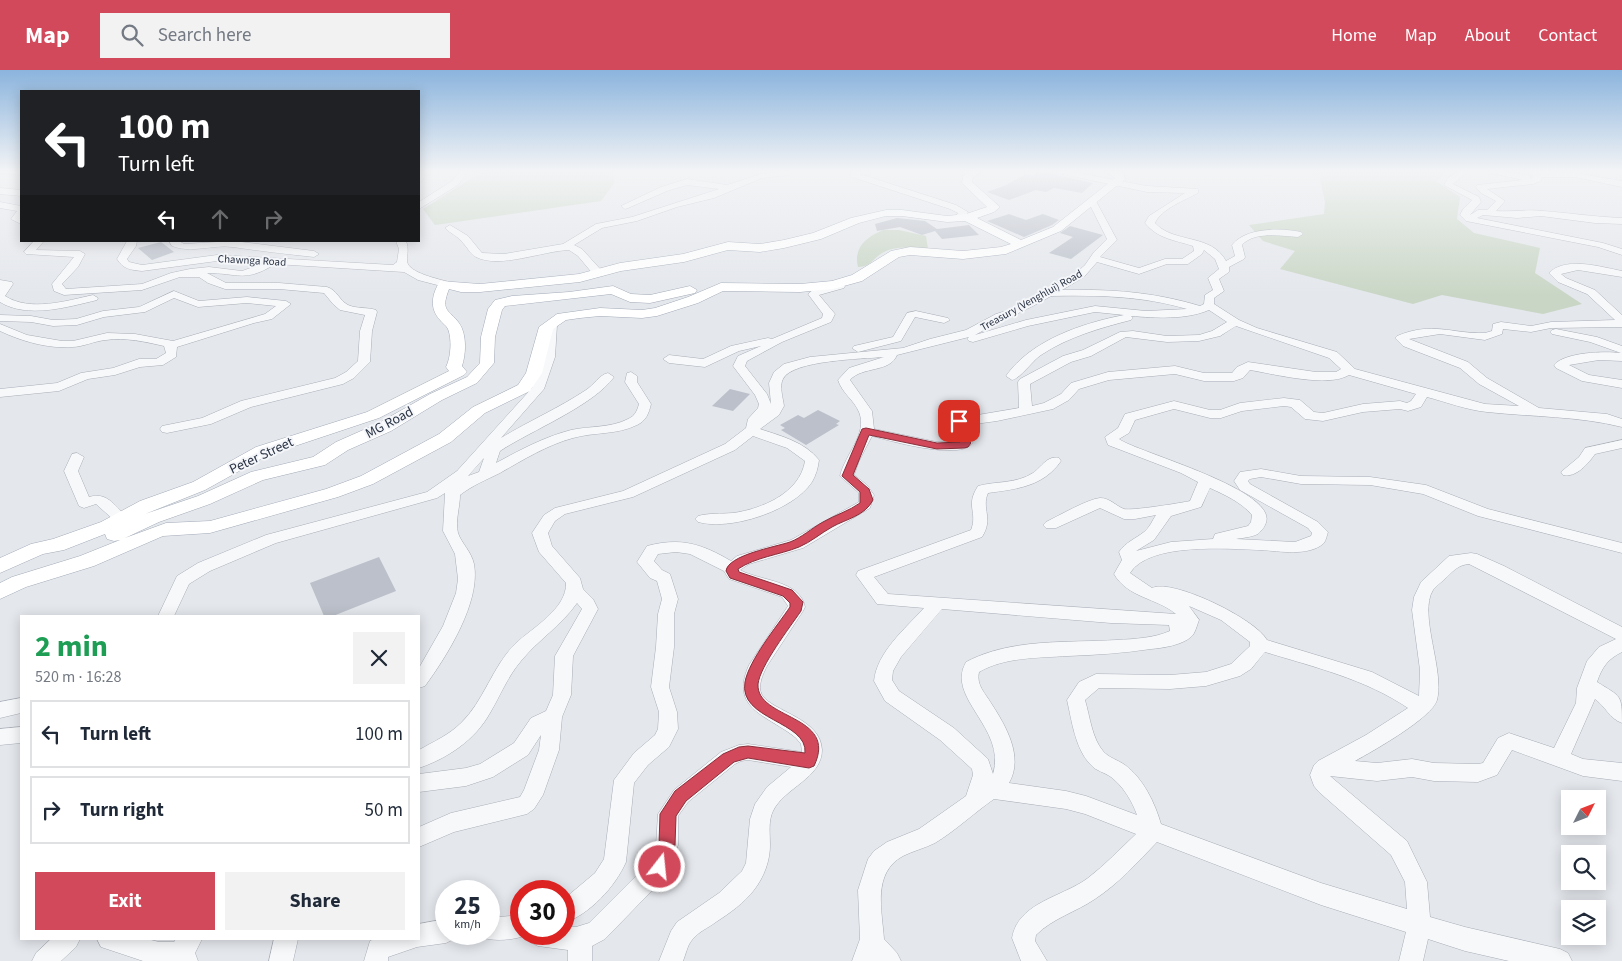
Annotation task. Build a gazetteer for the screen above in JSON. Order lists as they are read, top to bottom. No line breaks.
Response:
{"streets":{"main road":["MG Road","Peter Street"],"street":["Chawnga Road","Treasury (Venghlui) Road"]},"north":"top right","page":{"header":"Map","search":"Search here","nav":["Home","Map","About","Contact"],"turn":["100 m","Turn left"],"heading":["2 min","520 m · 16:28"],"list":[{"name":"Turn left","value":"100 m"},{"name":"Turn right","value":"50 m"}],"buttons":["Exit","Share"],"speed":"25 km/h","limit":"30"}}
